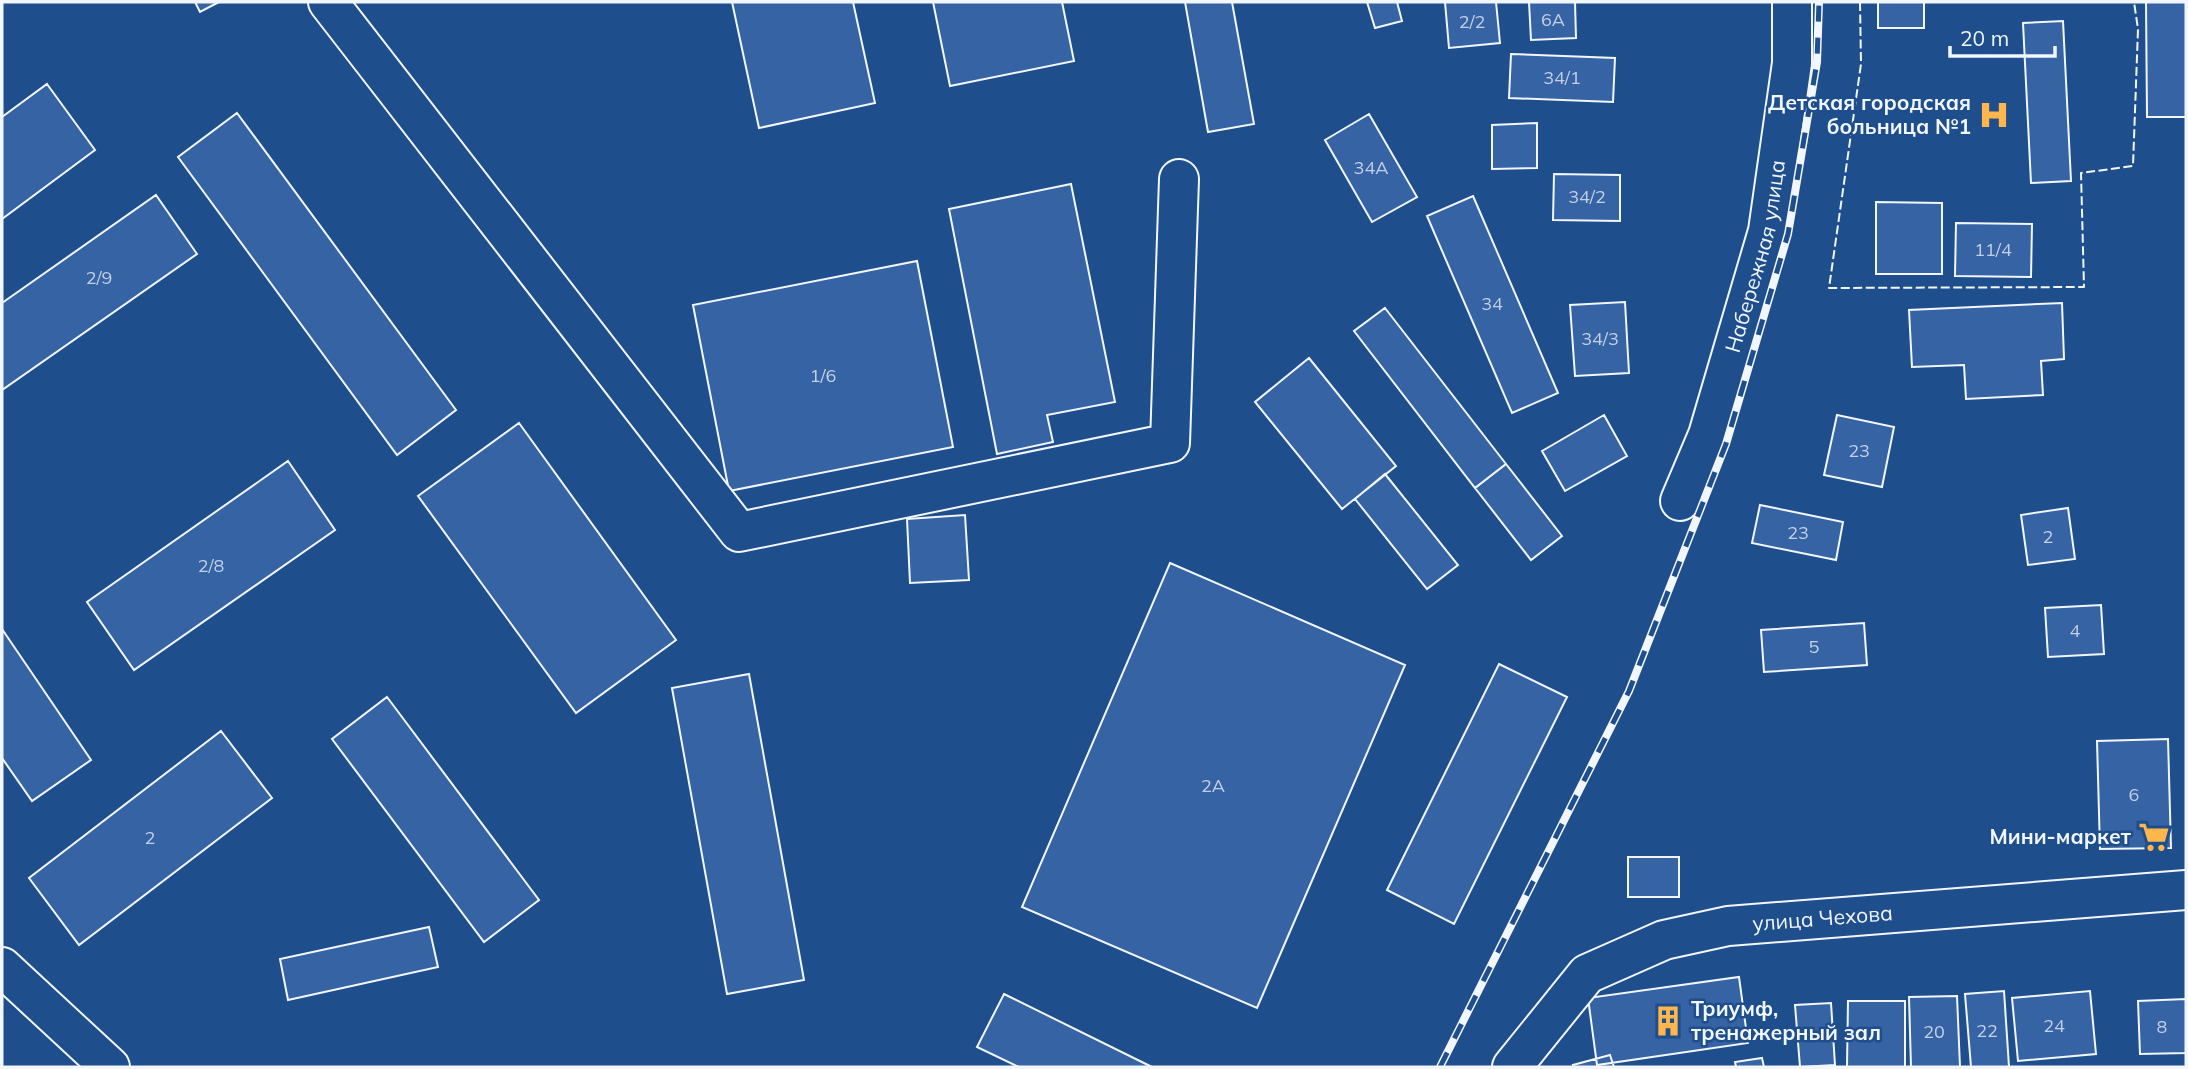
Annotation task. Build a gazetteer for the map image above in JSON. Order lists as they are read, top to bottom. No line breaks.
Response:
{"streets":{"street":["Набережная улица","улица Чехова"]},"places":{"hospital":["Детская городская больница №1"],"supermarket":["Мини-маркет"],"building":["Триумф, тренажерный зал"]},"house_numbers":["6А","2/2","34/1","34А","34/2","11/4","2/9","34","34/3","1/6","23","23","2","2/8","4","5","2А","6","2","24","8","22","20"],"scale_bar":"20 m"}
